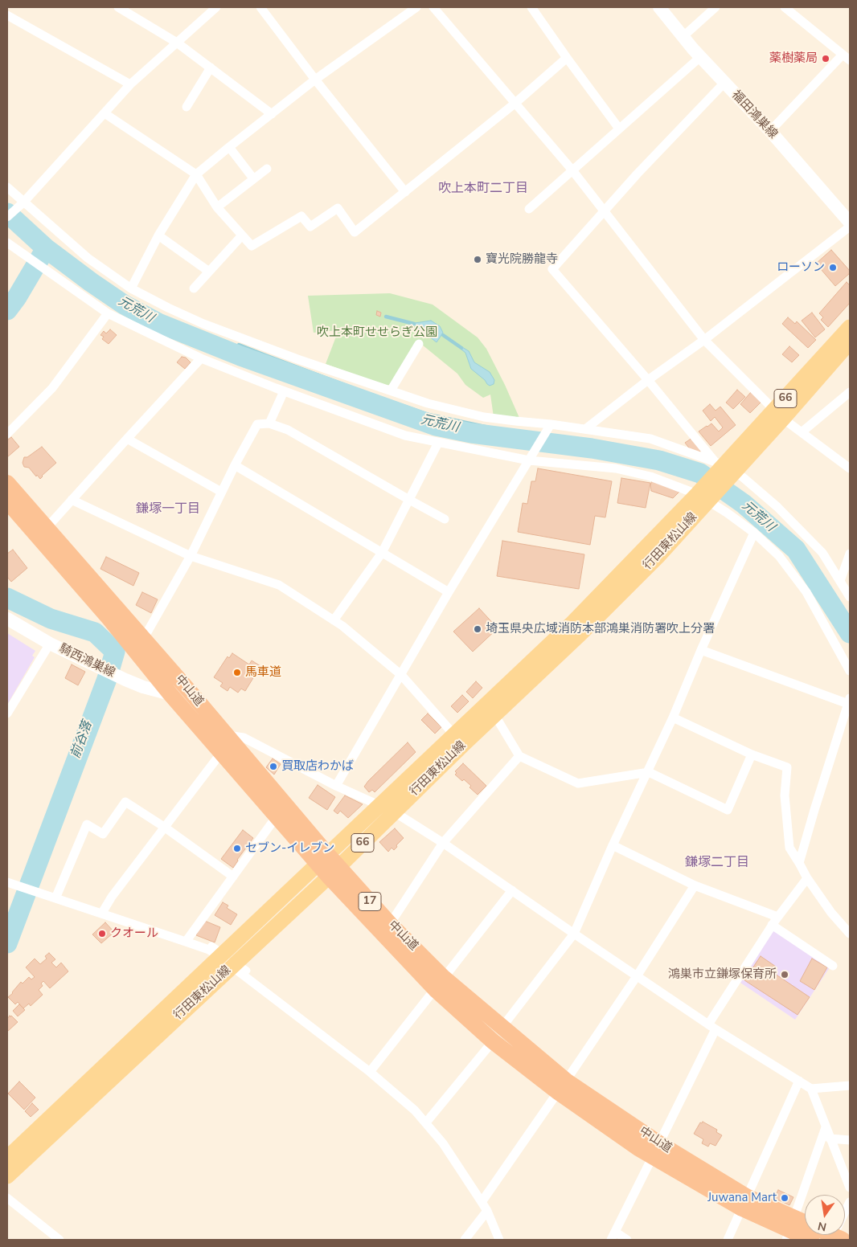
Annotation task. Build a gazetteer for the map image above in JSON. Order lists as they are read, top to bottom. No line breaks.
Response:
{"streets":{"highway":["中山道","17"],"main road":["福田鴻巣線","66","行田東松山線","騎西鴻巣線"]},"crossings":[["行田東松山線","中山道"],["騎西鴻巣線","中山道"]],"districts":["吹上本町二丁目","鎌塚一丁目","鎌塚二丁目"],"water":["元荒川","前谷落"],"parks":["吹上本町せせらぎ公園"],"places":["薬樹薬局","寶光院勝龍寺","ローソン","埼玉県央広域消防本部鴻巣消防署吹上分署","馬車道","買取店わかば","セブン-イレブン","クオール","鴻巣市立鎌塚保育所","Juwana Mart"],"north":"bottom"}
